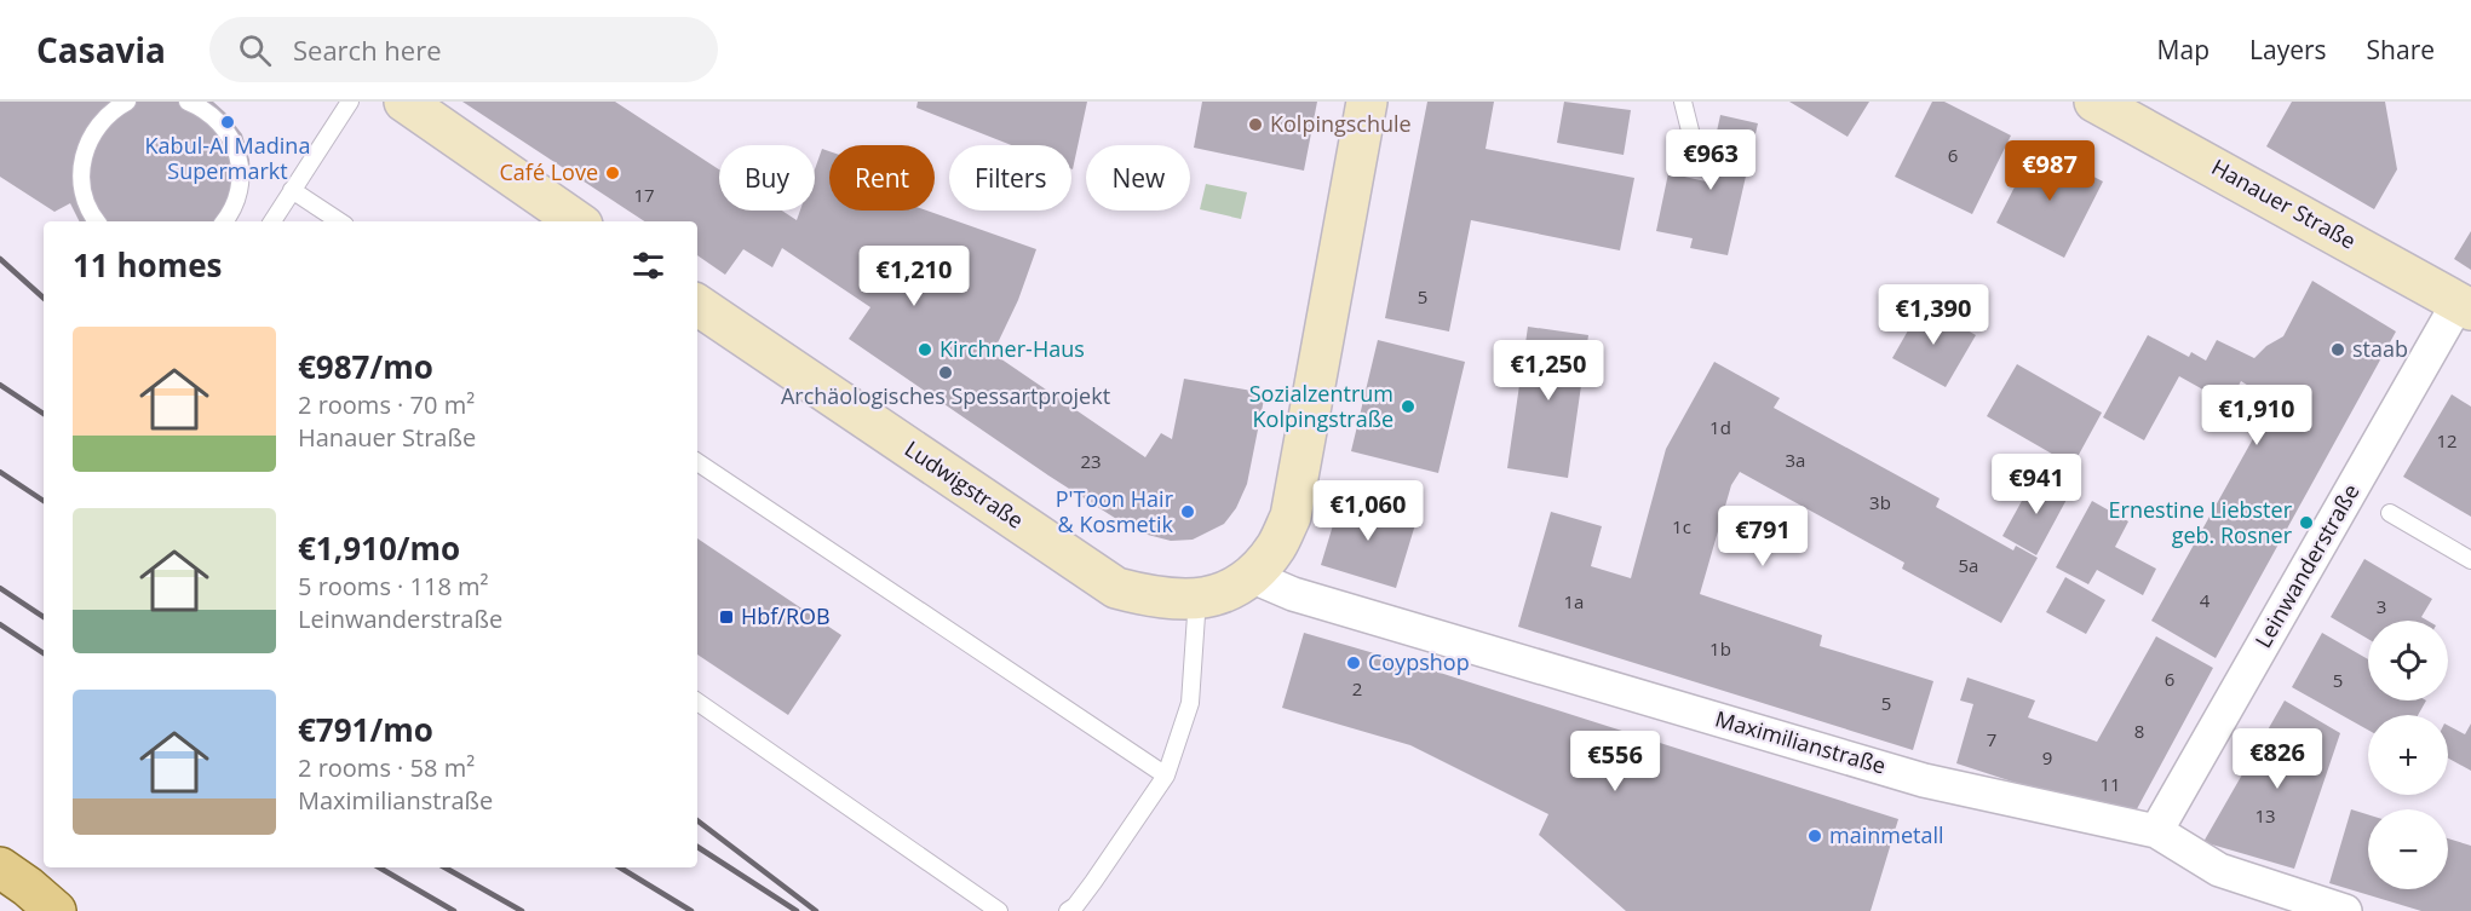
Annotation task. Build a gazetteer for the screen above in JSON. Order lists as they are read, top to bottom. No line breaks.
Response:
{"streets":{"street":["Hanauer Straße","Ludwigstraße","Leinwanderstraße","Maximilianstraße"]},"crossings":[["Hanauer Straße","Leinwanderstraße"],["Ludwigstraße","Maximilianstraße"],["Leinwanderstraße","Maximilianstraße"]],"places":{"other":["Kabul-Al Madina Supermarkt","Kolpingschule","Café Love","Kirchner-Haus","staab","Archäologisches Spessartprojekt","Sozialzentrum Kolpingstraße","P'Toon Hair & Kosmetik","Ernestine Liebster geb. Rosner","Coypshop","mainmetall"],"transit":["Hbf/ROB"]},"house_numbers":["6","17","5","1d","12","3a","23","3b","1c","5a","4","1a","3","1b","6","5","2","5","8","7","9","11","13"],"page":{"header":"Casavia","search":"Search here","nav":["Map","Layers","Share"],"price":["€963","€987","€1,210","€1,390","€1,250","€1,910","€941","€1,060","€791","€826","€556"],"chip":["Buy","Rent","Filters","New"],"heading":"11 homes","list":[{"name":"€987/mo","note":"2 rooms · 70 m² · Hanauer Straße"},{"name":"€1,910/mo","note":"5 rooms · 118 m² · Leinwanderstraße"},{"name":"€791/mo","note":"2 rooms · 58 m² · Maximilianstraße"}],"map_buttons":["+","−"]}}
